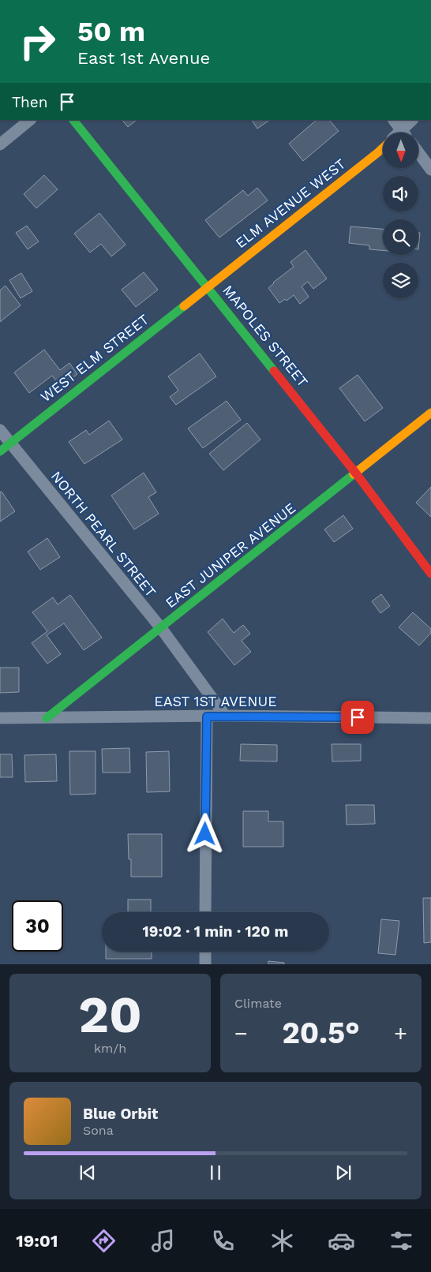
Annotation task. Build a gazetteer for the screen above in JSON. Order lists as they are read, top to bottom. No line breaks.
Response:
{"streets":{"street":["ELM AVENUE WEST","MAPOLES STREET","WEST ELM STREET","NORTH PEARL STREET","EAST JUNIPER AVENUE","EAST 1ST AVENUE"]},"crossings":[["ELM AVENUE WEST","MAPOLES STREET"],["ELM AVENUE WEST","WEST ELM STREET"],["MAPOLES STREET","WEST ELM STREET"],["MAPOLES STREET","EAST JUNIPER AVENUE"],["WEST ELM STREET","NORTH PEARL STREET"],["NORTH PEARL STREET","EAST JUNIPER AVENUE"],["NORTH PEARL STREET","EAST 1ST AVENUE"],["EAST JUNIPER AVENUE","EAST 1ST AVENUE"]],"north":"bottom","page":{"turn":["50 m","East 1st Avenue"],"then":"Then","limit":"30","trip":"19:02 · 1 min · 120 m","tile":[["20","km/h"],"Climate"],"heat":["−","20.5°","+"],"song":["Blue Orbit","Sona"],"tabs":"19:01"}}
